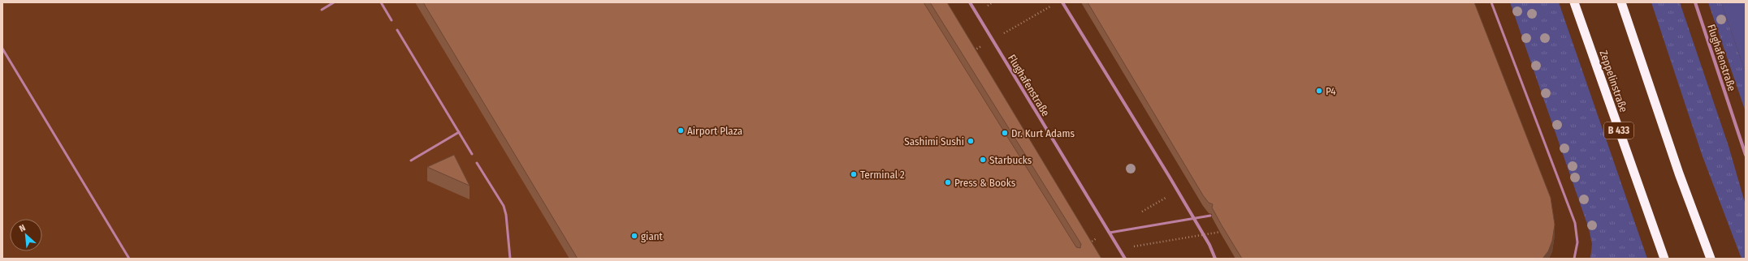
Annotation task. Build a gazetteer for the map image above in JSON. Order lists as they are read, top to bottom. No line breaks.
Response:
{"streets":{"highway":["Zeppelinstraße","B 433"],"street":["Flughafenstraße"]},"places":["P4","Airport Plaza","Dr. Kurt Adams","Sashimi Sushi","Starbucks","Terminal 2","Press & Books","giant"],"north":"top left"}
